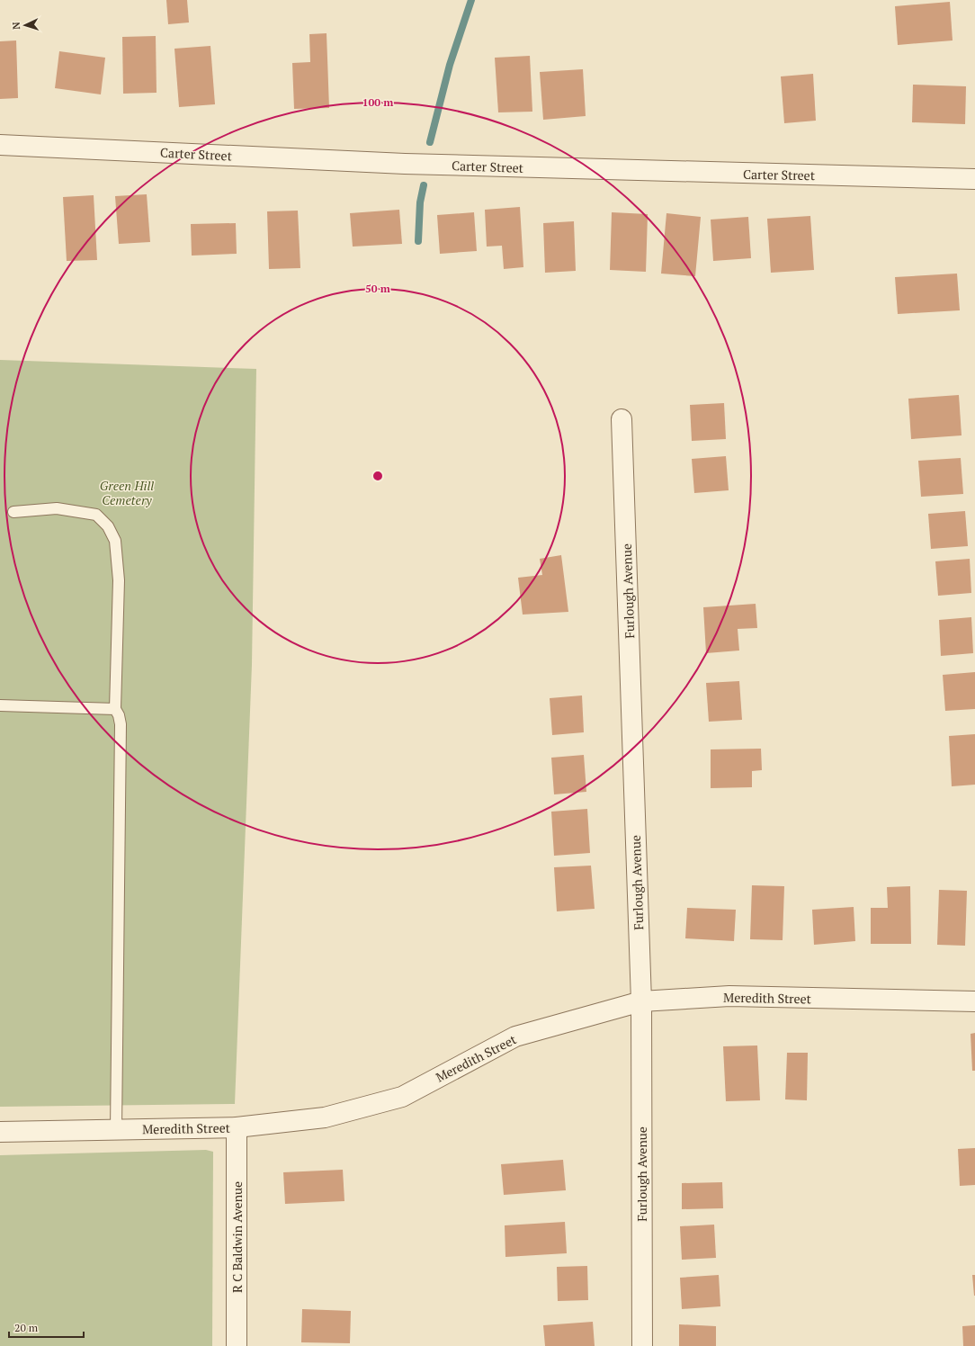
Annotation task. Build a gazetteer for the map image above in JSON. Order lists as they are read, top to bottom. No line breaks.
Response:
{"streets":{"street":["Carter Street","Furlough Avenue","Meredith Street","R C Baldwin Avenue"]},"crossings":[["Furlough Avenue","Meredith Street"],["Meredith Street","R C Baldwin Avenue"]],"parks":["Green Hill Cemetery"],"scale_bar":"20 m","north":"left","rings":["100 m","50 m"]}
